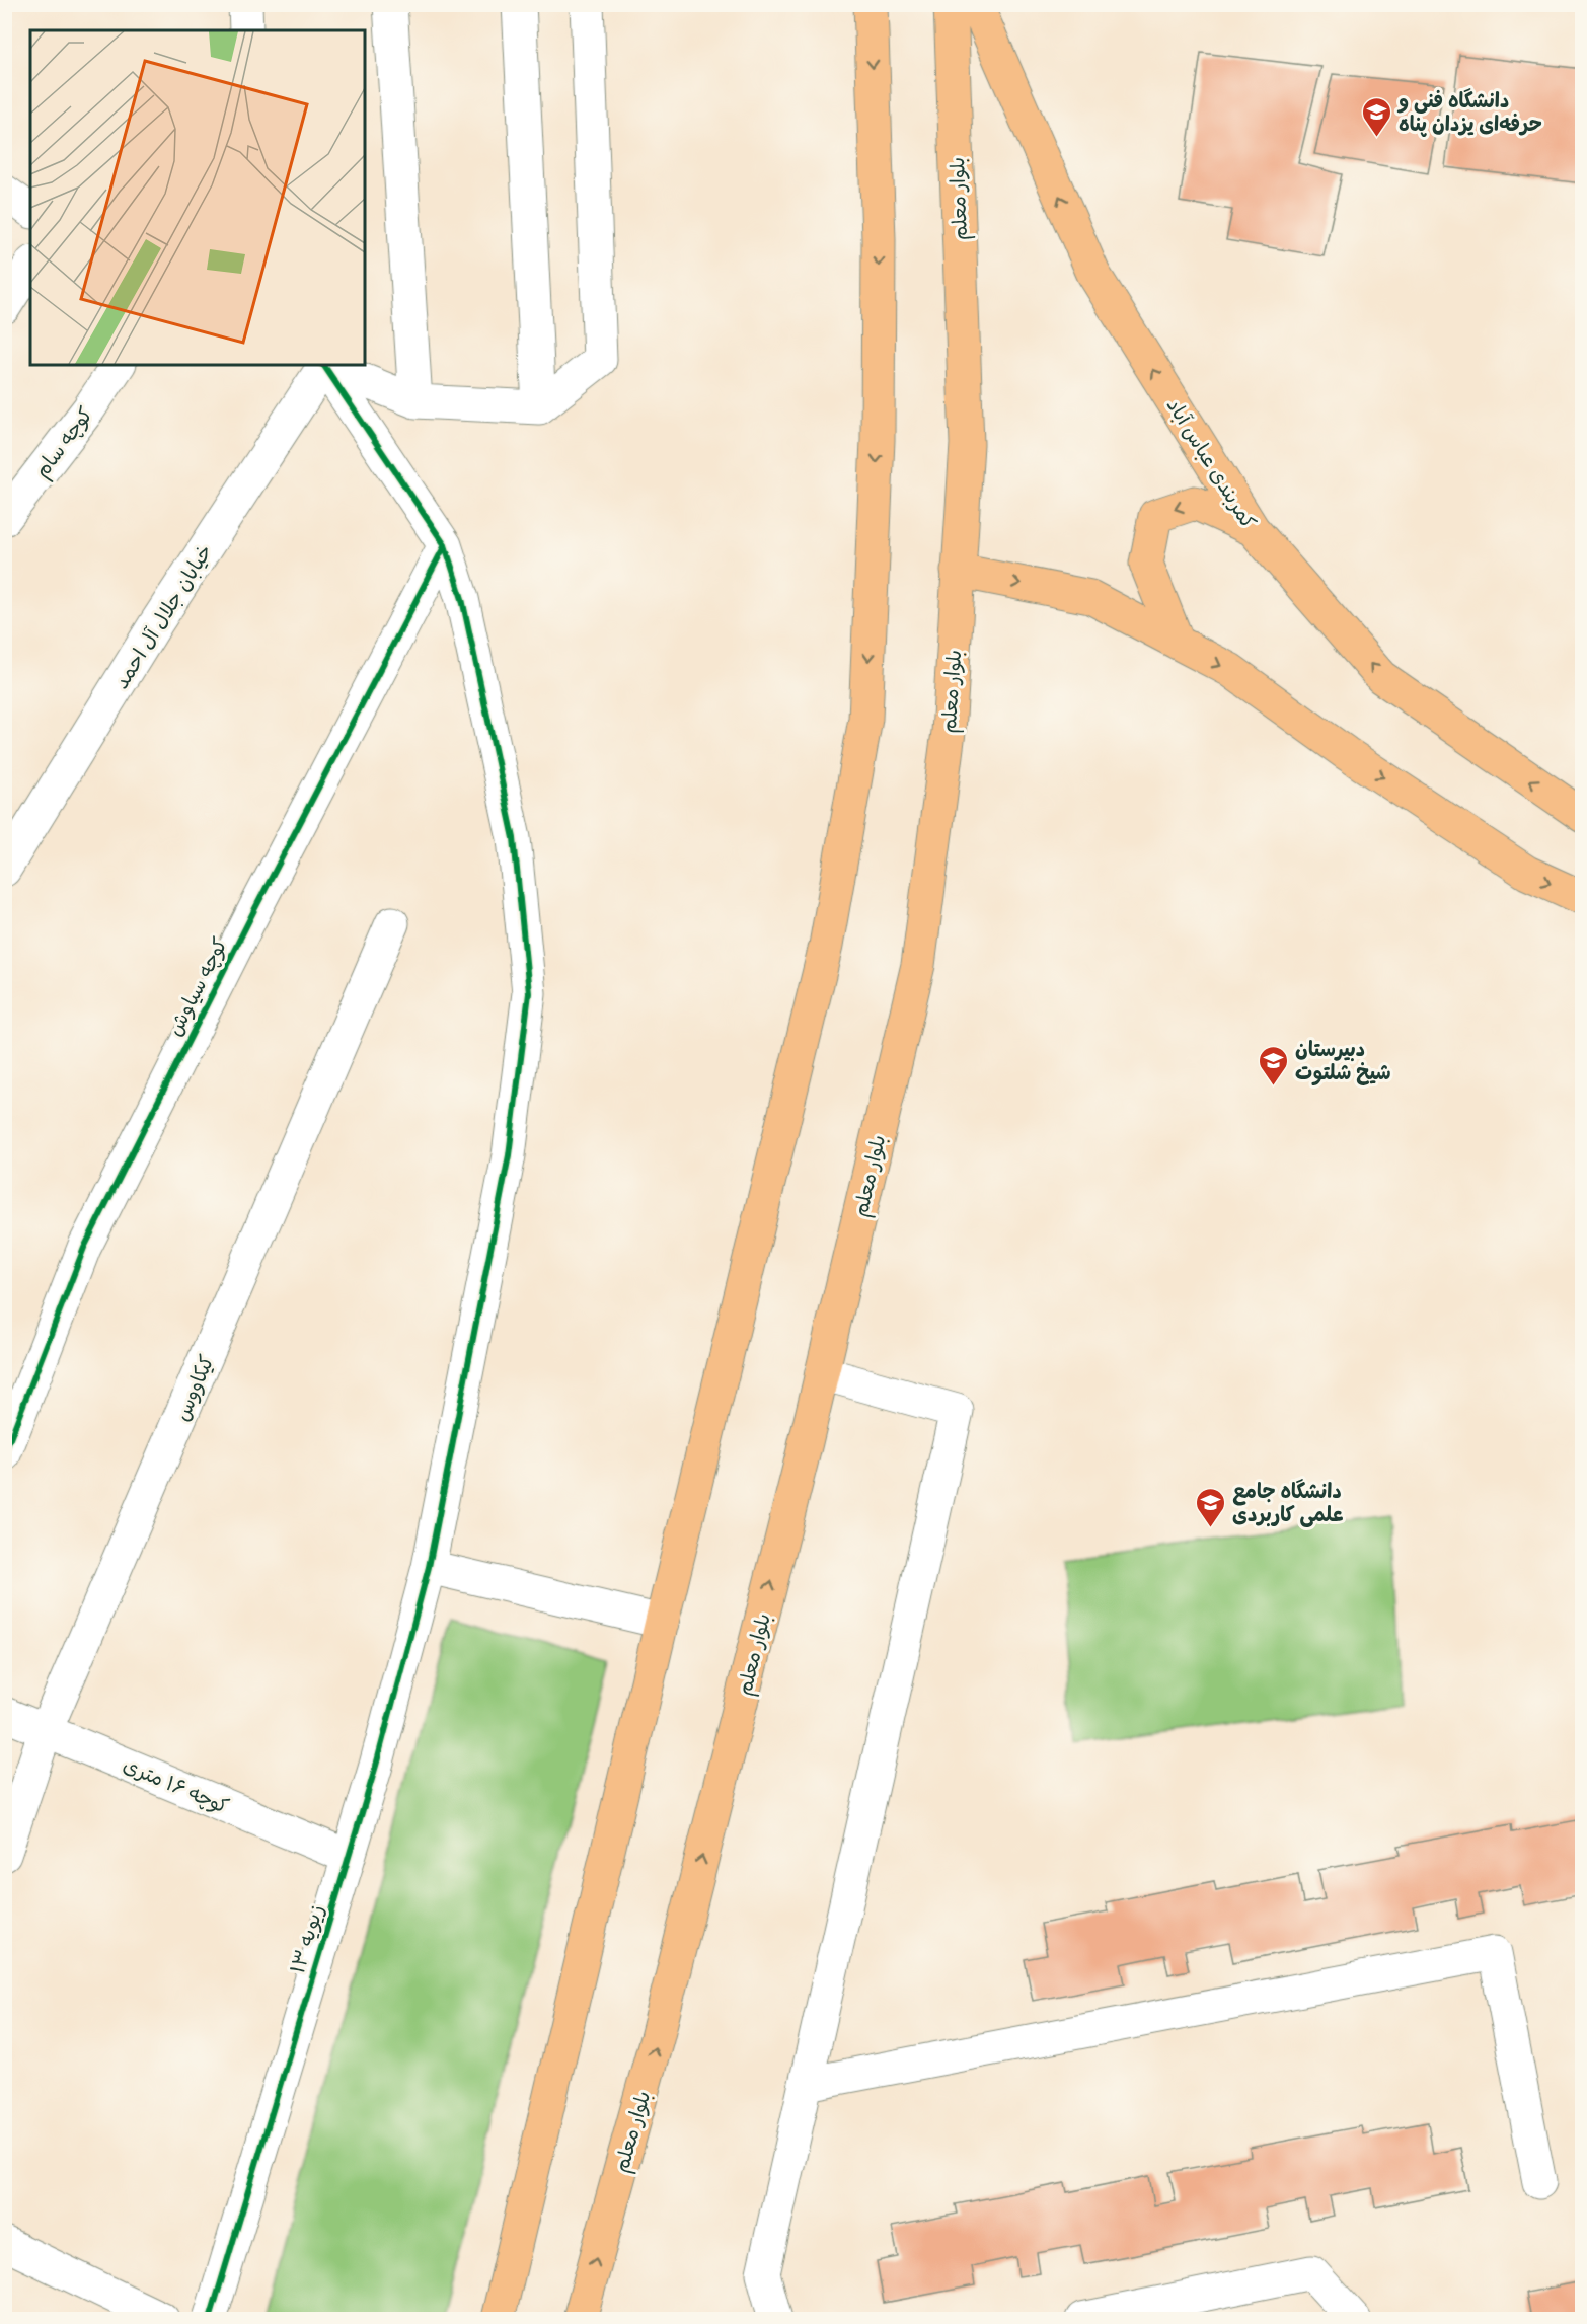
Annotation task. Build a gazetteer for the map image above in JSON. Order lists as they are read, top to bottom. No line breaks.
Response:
{"streets":{"main road":["بلوار معلم","کمربندی عباس آباد"],"street":["کوچه سام","خیابان جلال آل احمد","کوچه سیاوش","کیکاووس","کوچه ۱۶ متری","زیویه ۱۳"]},"crossings":[["خیابان جلال آل احمد","زیویه ۱۳"],["کوچه سیاوش","زیویه ۱۳"],["کیکاووس","کوچه ۱۶ متری"],["کوچه ۱۶ متری","زیویه ۱۳"]],"places":{"school or university":["دانشگاه فنی و حرفه‌ای یزدان پناه","دبیرستان شیخ شلتوت","دانشگاه جامع علمی کاربردی"]}}
